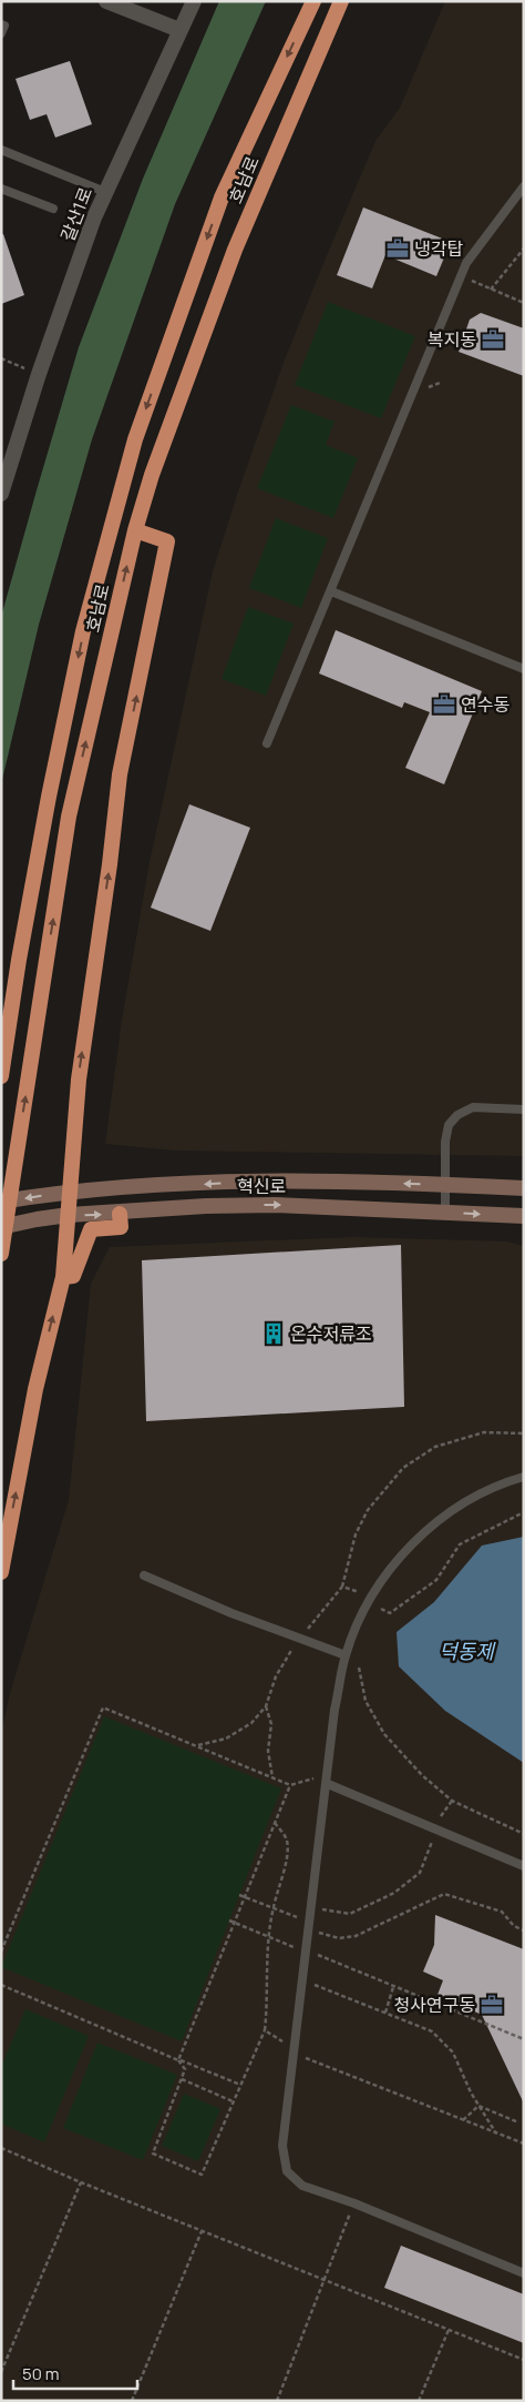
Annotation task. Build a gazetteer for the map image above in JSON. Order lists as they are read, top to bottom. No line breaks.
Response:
{"streets":{"highway":["호남로"],"main road":["혁신로"],"street":["갈산1로"]},"water":["덕동제"],"places":{"office":["냉각탑","복지동","연수동","청사연구동"],"building":["온수저류조"]},"scale_bar":"50 m"}
